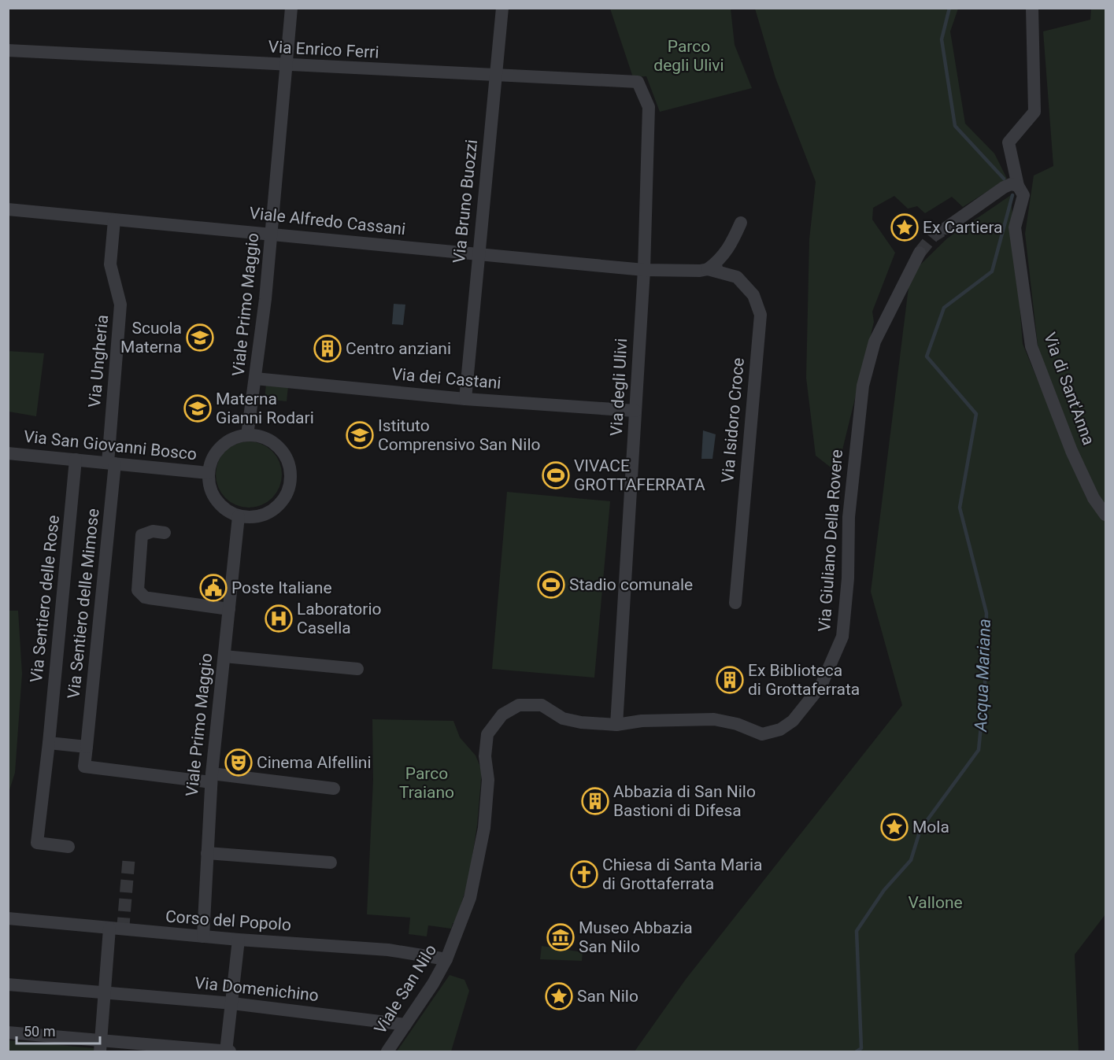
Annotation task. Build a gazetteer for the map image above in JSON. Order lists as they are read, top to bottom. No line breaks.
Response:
{"streets":{"street":["Via Enrico Ferri","Via Bruno Buozzi","Viale Alfredo Cassani","Viale Primo Maggio","Via Ungheria","Via dei Castani","Via degli Ulivi","Via di Sant'Anna","Via Isidoro Croce","Via San Giovanni Bosco","Via Giuliano Della Rovere","Via Sentiero delle Rose","Via Sentiero delle Mimose","Corso del Popolo","Via Domenichino","Viale San Nilo"]},"crossings":[["Via Enrico Ferri","Via Bruno Buozzi"],["Via Enrico Ferri","Viale Primo Maggio"],["Via Enrico Ferri","Via degli Ulivi"],["Via Bruno Buozzi","Viale Alfredo Cassani"],["Via Bruno Buozzi","Via dei Castani"],["Viale Alfredo Cassani","Viale Primo Maggio"],["Viale Alfredo Cassani","Via Ungheria"],["Viale Alfredo Cassani","Via degli Ulivi"],["Viale Alfredo Cassani","Via Isidoro Croce"],["Viale Primo Maggio","Via dei Castani"],["Viale Primo Maggio","Via San Giovanni Bosco"],["Viale Primo Maggio","Corso del Popolo"],["Via Ungheria","Via San Giovanni Bosco"],["Via Ungheria","Via Sentiero delle Mimose"],["Via dei Castani","Via degli Ulivi"],["Via degli Ulivi","Via Isidoro Croce"],["Via degli Ulivi","Via Giuliano Della Rovere"],["Via degli Ulivi","Viale San Nilo"],["Via San Giovanni Bosco","Via Sentiero delle Rose"],["Via San Giovanni Bosco","Via Sentiero delle Mimose"],["Via Giuliano Della Rovere","Viale San Nilo"],["Corso del Popolo","Viale San Nilo"],["Via Domenichino","Viale San Nilo"]],"water":["Acqua Mariana"],"parks":["Parco degli Ulivi","Parco Traiano","Vallone"],"places":{"place":["Ex Cartiera","Mola","San Nilo"],"school or university":["Scuola Materna","Materna Gianni Rodari","Istituto Comprensivo San Nilo"],"building":["Centro anziani","Ex Biblioteca di Grottaferrata","Abbazia di San Nilo Bastioni di Difesa"],"sports":["VIVACE GROTTAFERRATA","Stadio comunale"],"public building":["Poste Italiane"],"hospital":["Laboratorio Casella"],"theatre":["Cinema Alfellini"],"church":["Chiesa di Santa Maria di Grottaferrata"],"museum":["Museo Abbazia San Nilo"]},"scale_bar":"50 m"}
